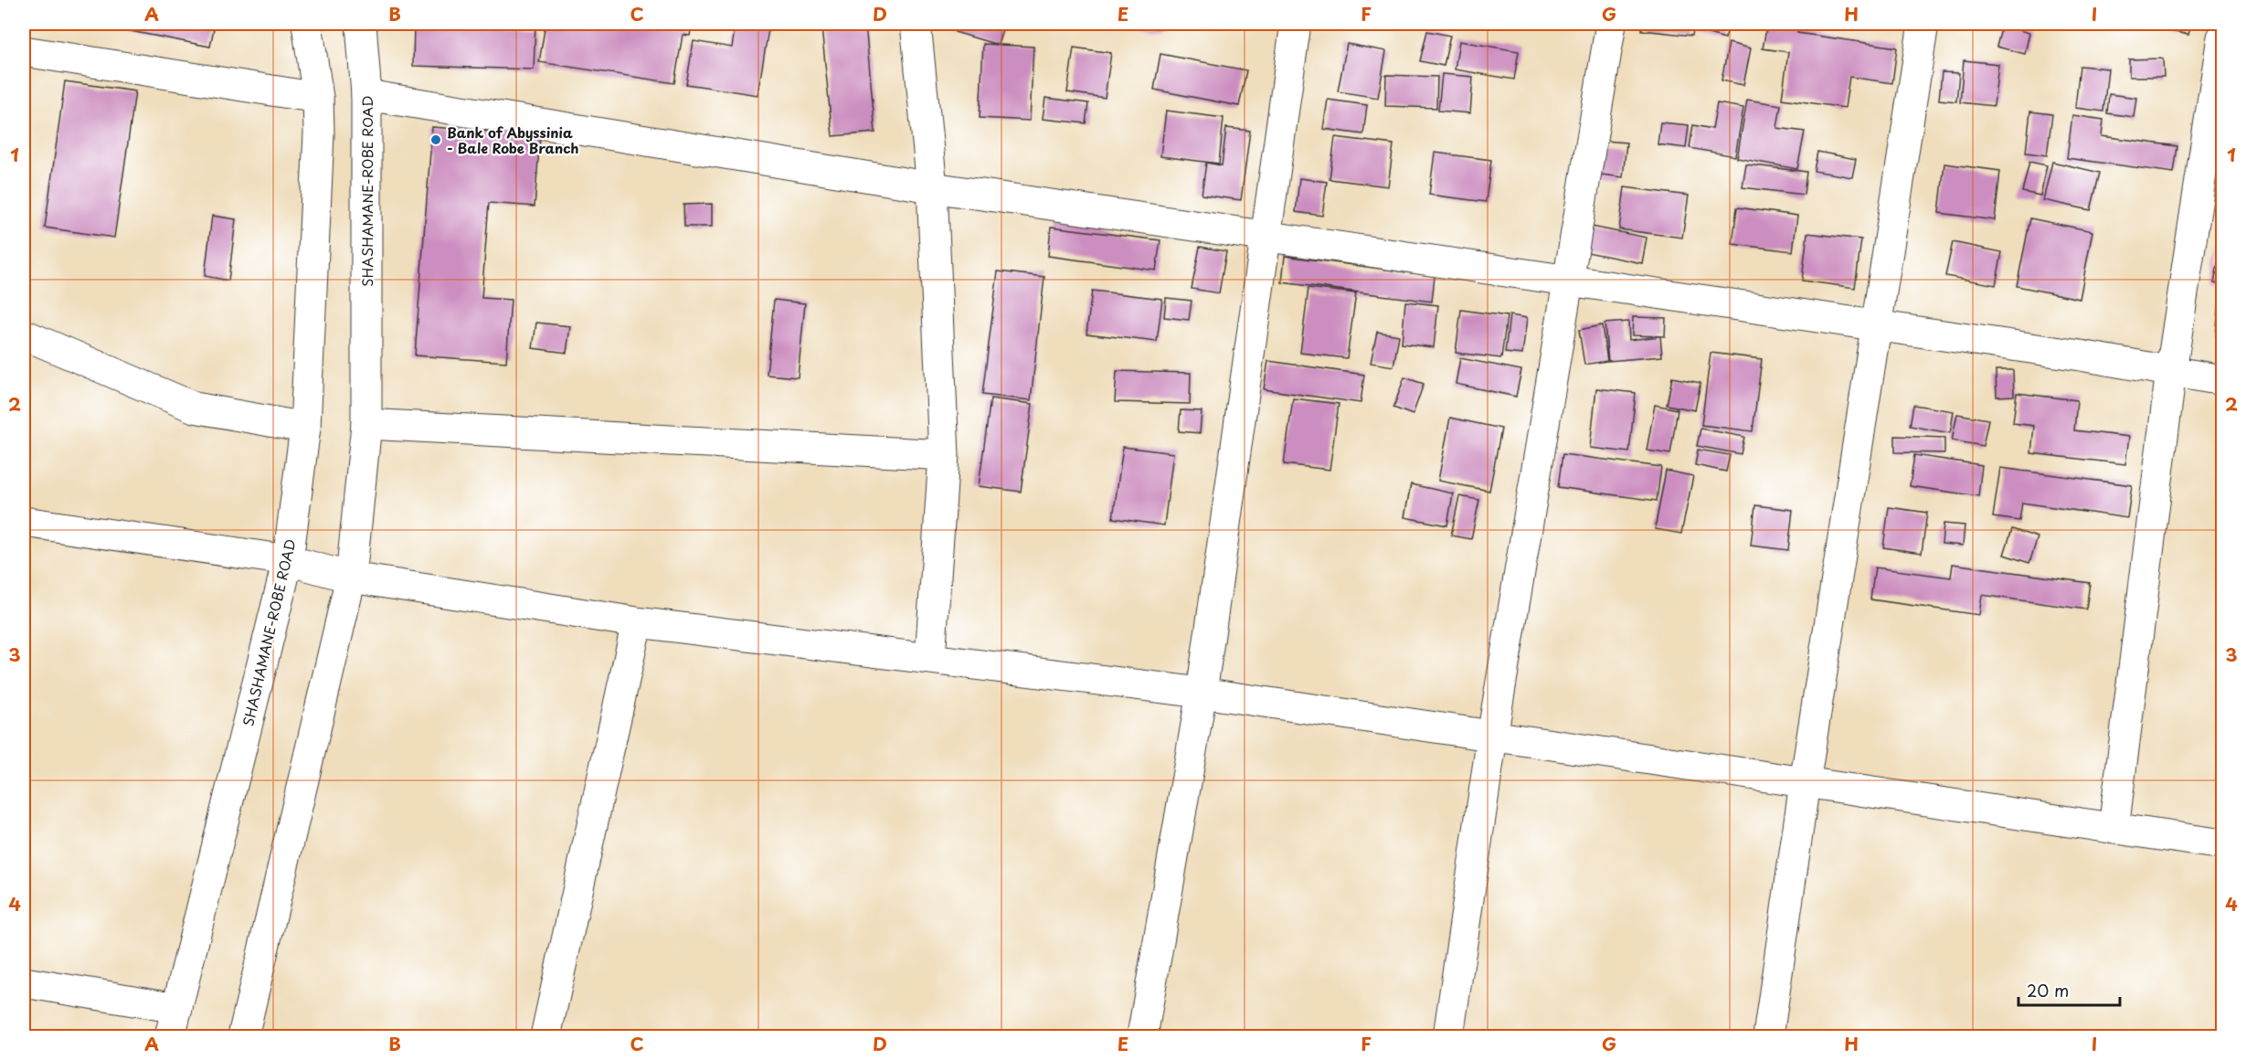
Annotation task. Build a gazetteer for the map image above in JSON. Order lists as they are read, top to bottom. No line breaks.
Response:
{"streets":{"street":["SHASHAMANE-ROBE ROAD"]},"places":["Bank of Abyssinia - Bale Robe Branch"],"scale_bar":"20 m","grid":{"columns":["A","B","C","D","E","F","G","H","I"],"rows":["1","2","3","4"]}}
